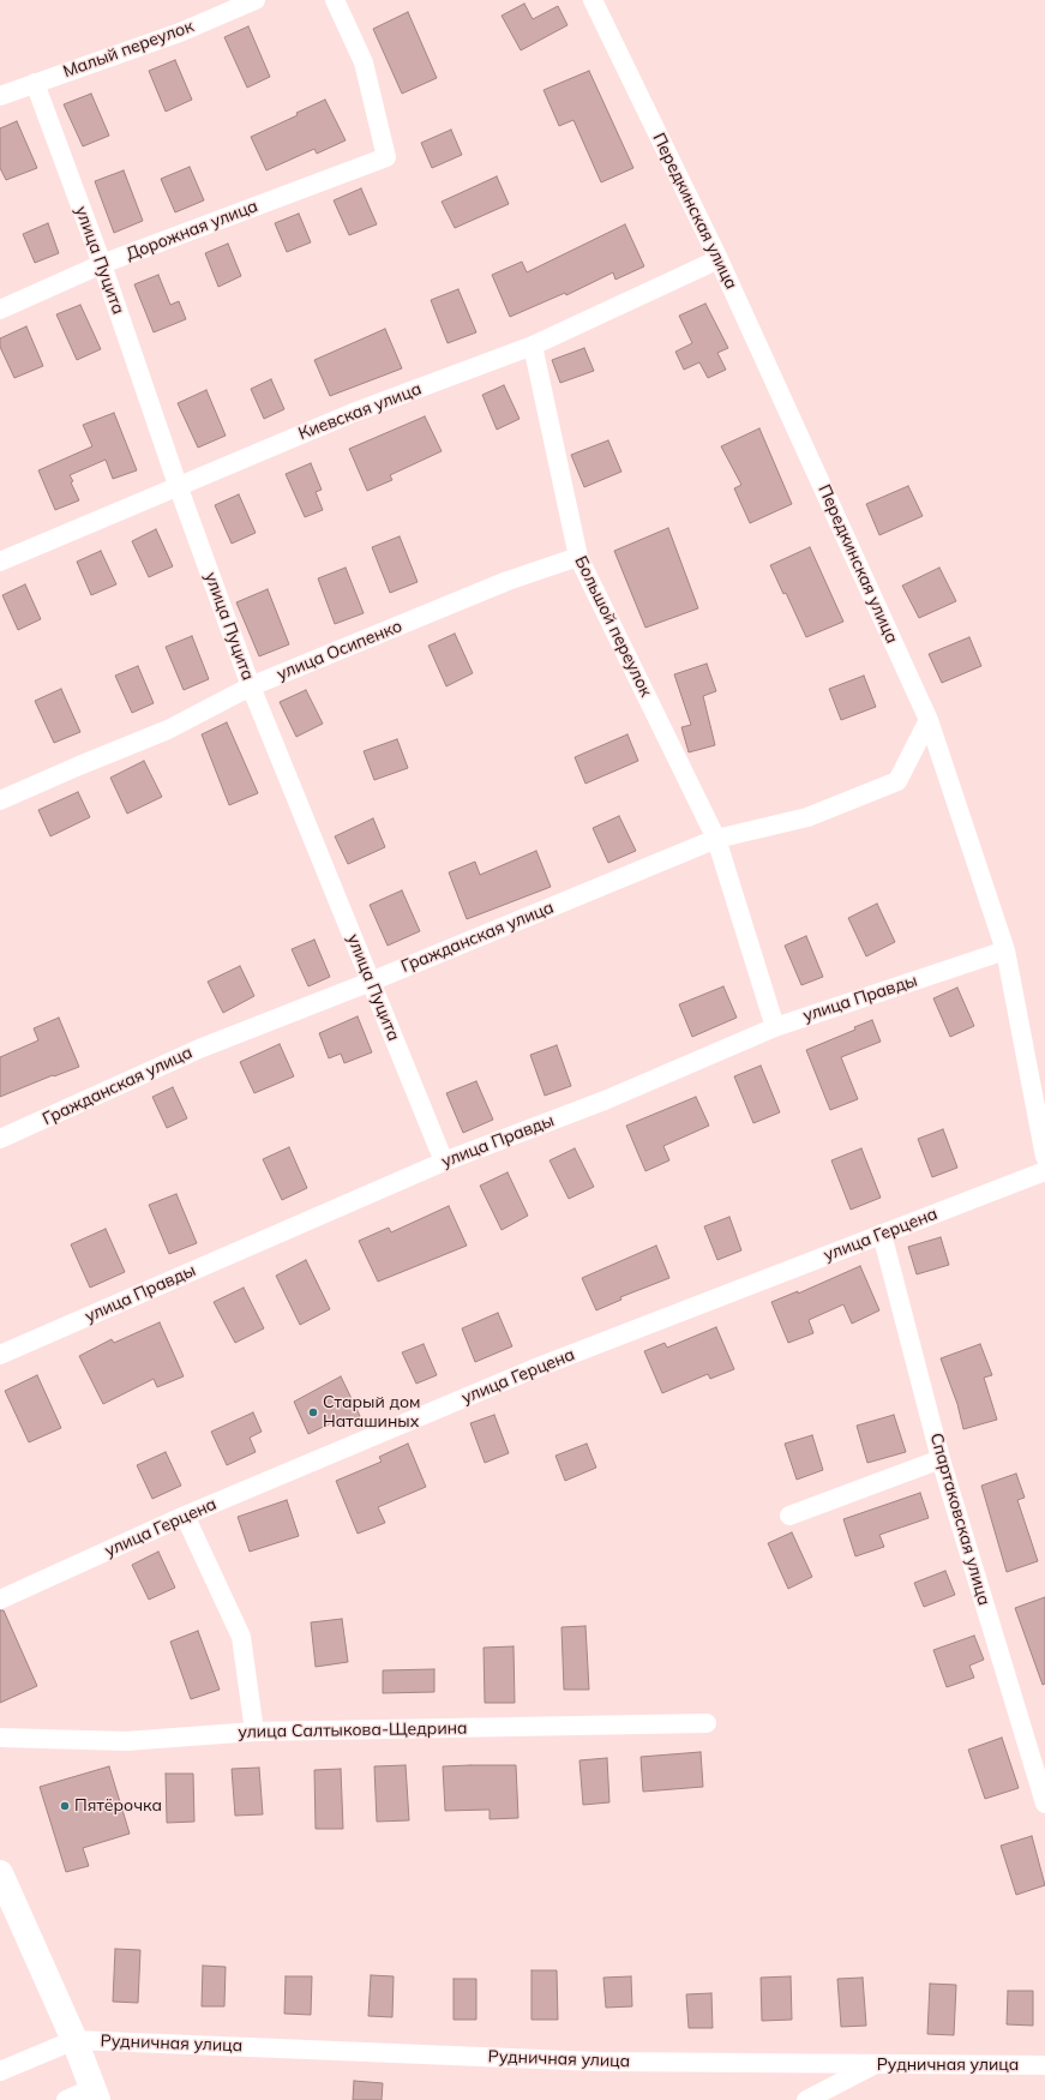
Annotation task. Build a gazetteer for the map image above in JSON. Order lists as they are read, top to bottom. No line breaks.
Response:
{"streets":{"street":["Малый переулок","Передкинская улица","Дорожная улица","улица Пуцита","Киевская улица","Большой переулок","улица Осипенко","Гражданская улица","улица Правды","улица Герцена","Спартаковская улица","улица Салтыкова-Щедрина","Рудничная улица"]},"crossings":[["Малый переулок","улица Пуцита"],["Передкинская улица","Киевская улица"],["Передкинская улица","Гражданская улица"],["Передкинская улица","улица Правды"],["Дорожная улица","улица Пуцита"],["улица Пуцита","Киевская улица"],["улица Пуцита","улица Осипенко"],["улица Пуцита","Гражданская улица"],["улица Пуцита","улица Правды"],["Киевская улица","Большой переулок"],["Большой переулок","улица Осипенко"],["Большой переулок","Гражданская улица"],["Большой переулок","улица Правды"],["улица Герцена","Спартаковская улица"]],"places":["Старый дом Наташиных","Пятёрочка"]}
